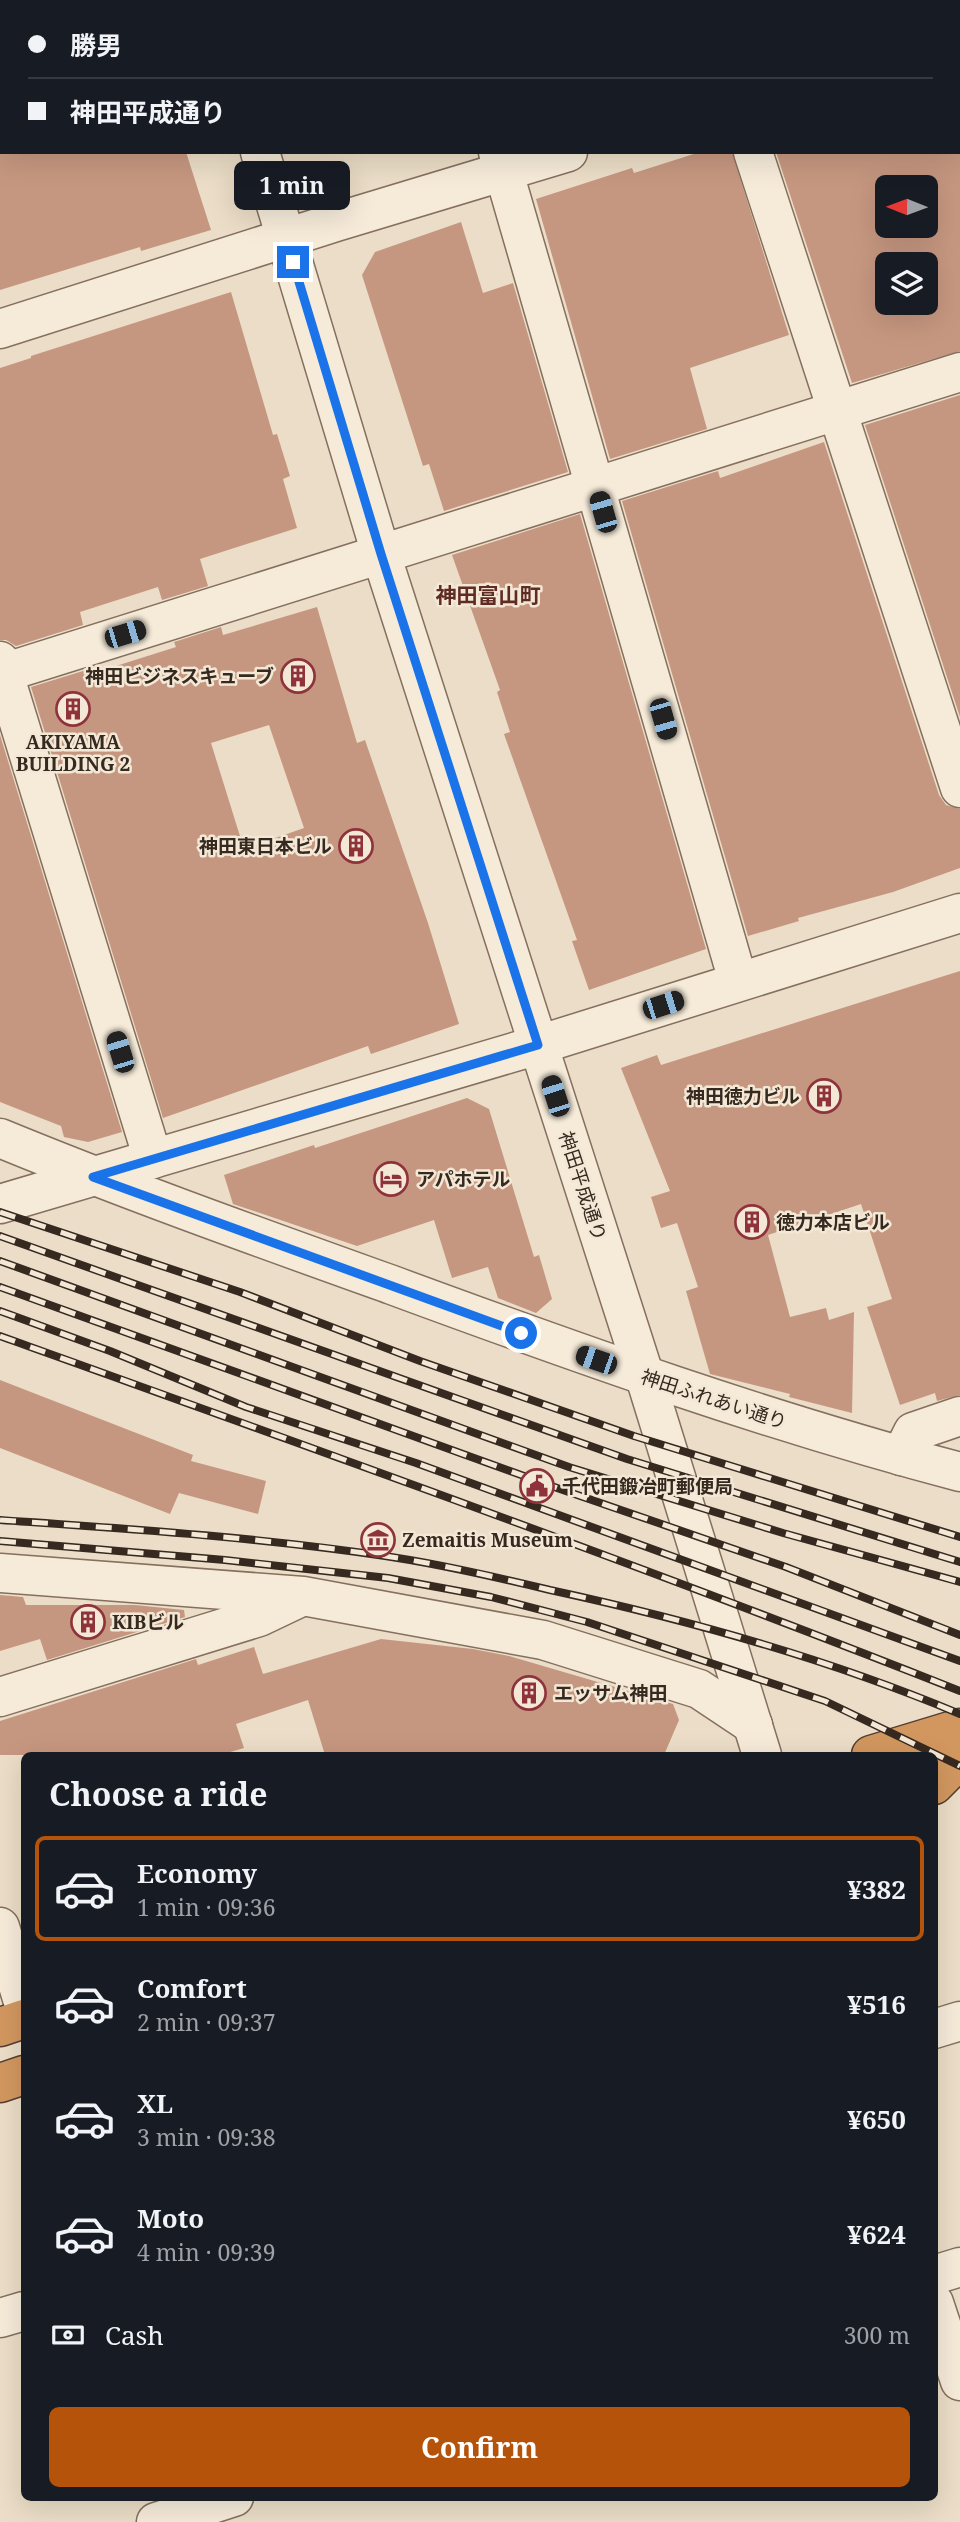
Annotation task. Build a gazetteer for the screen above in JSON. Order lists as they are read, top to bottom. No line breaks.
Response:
{"streets":{"street":["神田平成通り","神田ふれあい通り"]},"crossings":[["神田平成通り","神田ふれあい通り"]],"districts":["神田富山町"],"places":{"building":["神田ビジネスキューブ","AKIYAMA BUILDING 2","神田東日本ビル","神田徳力ビル","徳力本店ビル","KIBビル","エッサム神田"],"hotel":["アパホテル"],"public building":["千代田鍛冶町郵便局"],"museum":["Zemaitis Museum"]},"north":"left","page":{"banner":["勝男","神田平成通り"],"bubble":"1 min","heading":"Choose a ride","list":[{"name":"Economy","note":"1 min · 09:36","value":"¥382"},{"name":"Comfort","note":"2 min · 09:37","value":"¥516"},{"name":"XL","note":"3 min · 09:38","value":"¥650"},{"name":"Moto","note":"4 min · 09:39","value":"¥624"}],"pay":["Cash","300 m"],"buttons":"Confirm"}}
